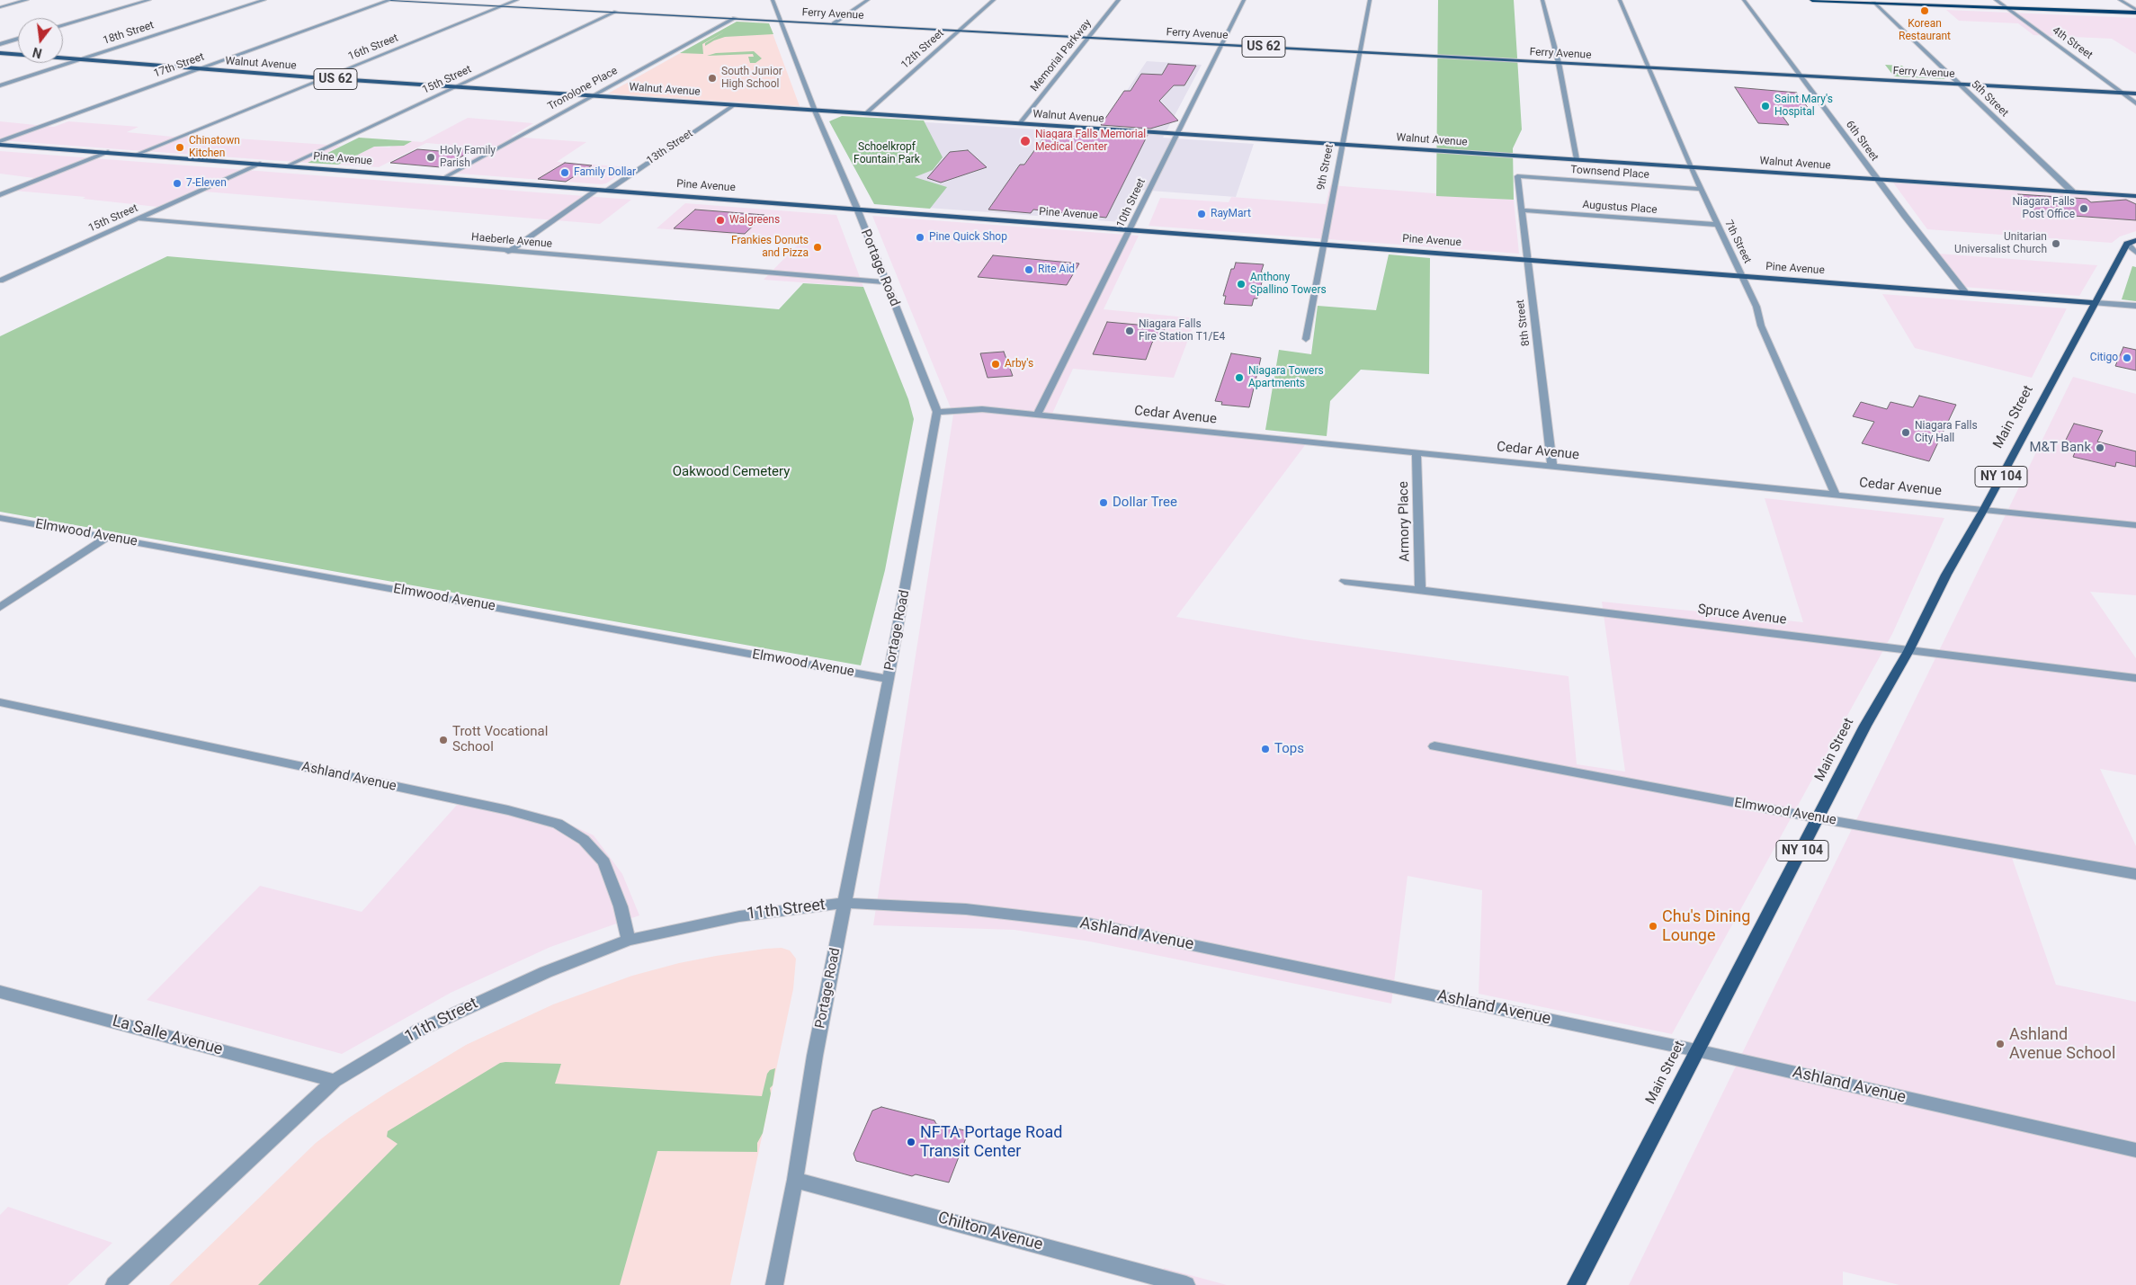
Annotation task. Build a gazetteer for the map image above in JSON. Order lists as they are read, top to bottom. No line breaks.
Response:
{"streets":{"main road":["Ferry Avenue","US 62","Walnut Avenue","Pine Avenue","Main Street","NY 104"],"street":["18th Street","4th Street","16th Street","12th Street","Memorial Parkway","17th Street","15th Street","Tronolone Place","5th Street","6th Street","13th Street","9th Street","Townsend Place","10th Street","Augustus Place","Haeberle Avenue","7th Street","Portage Road","8th Street","Cedar Avenue","Armory Place","Elmwood Avenue","Spruce Avenue","Ashland Avenue","11th Street","La Salle Avenue","Chilton Avenue"]},"crossings":[["Ferry Avenue","4th Street"],["Ferry Avenue","16th Street"],["Ferry Avenue","12th Street"],["Ferry Avenue","Memorial Parkway"],["Ferry Avenue","17th Street"],["Ferry Avenue","15th Street"],["Ferry Avenue","Tronolone Place"],["Ferry Avenue","5th Street"],["Ferry Avenue","6th Street"],["Ferry Avenue","9th Street"],["Ferry Avenue","10th Street"],["Ferry Avenue","7th Street"],["Ferry Avenue","Portage Road"],["18th Street","Walnut Avenue"],["16th Street","Walnut Avenue"],["16th Street","Pine Avenue"],["12th Street","Walnut Avenue"],["Memorial Parkway","Walnut Avenue"],["Walnut Avenue","17th Street"],["Walnut Avenue","15th Street"],["Walnut Avenue","Tronolone Place"],["Walnut Avenue","5th Street"],["Walnut Avenue","6th Street"],["Walnut Avenue","13th Street"],["Walnut Avenue","9th Street"],["Walnut Avenue","10th Street"],["Walnut Avenue","7th Street"],["Walnut Avenue","Portage Road"],["15th Street","Pine Avenue"],["15th Street","Haeberle Avenue"],["Tronolone Place","Pine Avenue"],["6th Street","Pine Avenue"],["13th Street","Pine Avenue"],["Pine Avenue","9th Street"],["Pine Avenue","10th Street"],["Pine Avenue","7th Street"],["Pine Avenue","Portage Road"],["Pine Avenue","8th Street"],["Pine Avenue","Main Street"],["Townsend Place","7th Street"],["Townsend Place","8th Street"],["10th Street","Cedar Avenue"],["Augustus Place","7th Street"],["Augustus Place","8th Street"],["Haeberle Avenue","Portage Road"],["7th Street","Cedar Avenue"],["Portage Road","Cedar Avenue"],["Portage Road","Elmwood Avenue"],["Portage Road","Ashland Avenue"],["Portage Road","11th Street"],["Portage Road","Chilton Avenue"],["8th Street","Cedar Avenue"],["Cedar Avenue","Main Street"],["Cedar Avenue","Armory Place"],["Main Street","Elmwood Avenue"],["Main Street","Spruce Avenue"],["Main Street","Ashland Avenue"],["Armory Place","Spruce Avenue"],["Ashland Avenue","11th Street"],["11th Street","La Salle Avenue"]],"parks":["Schoelkropf Fountain Park","Oakwood Cemetery"],"places":["Korean Restaurant","South Junior High School","Saint Mary's Hospital","Niagara Falls Memorial Medical Center","Chinatown Kitchen","Holy Family Parish","Family Dollar","7-Eleven","Niagara Falls Post Office","RayMart","Walgreens","Pine Quick Shop","Unitarian Universalist Church","Frankies Donuts and Pizza","Rite Aid","Anthony Spallino Towers","Niagara Falls Fire Station T1/E4","Citigo","Arby's","Niagara Towers Apartments","Niagara Falls City Hall","M&T Bank","Dollar Tree","Trott Vocational School","Tops","Chu's Dining Lounge","Ashland Avenue School","NFTA Portage Road Transit Center"],"north":"bottom"}
